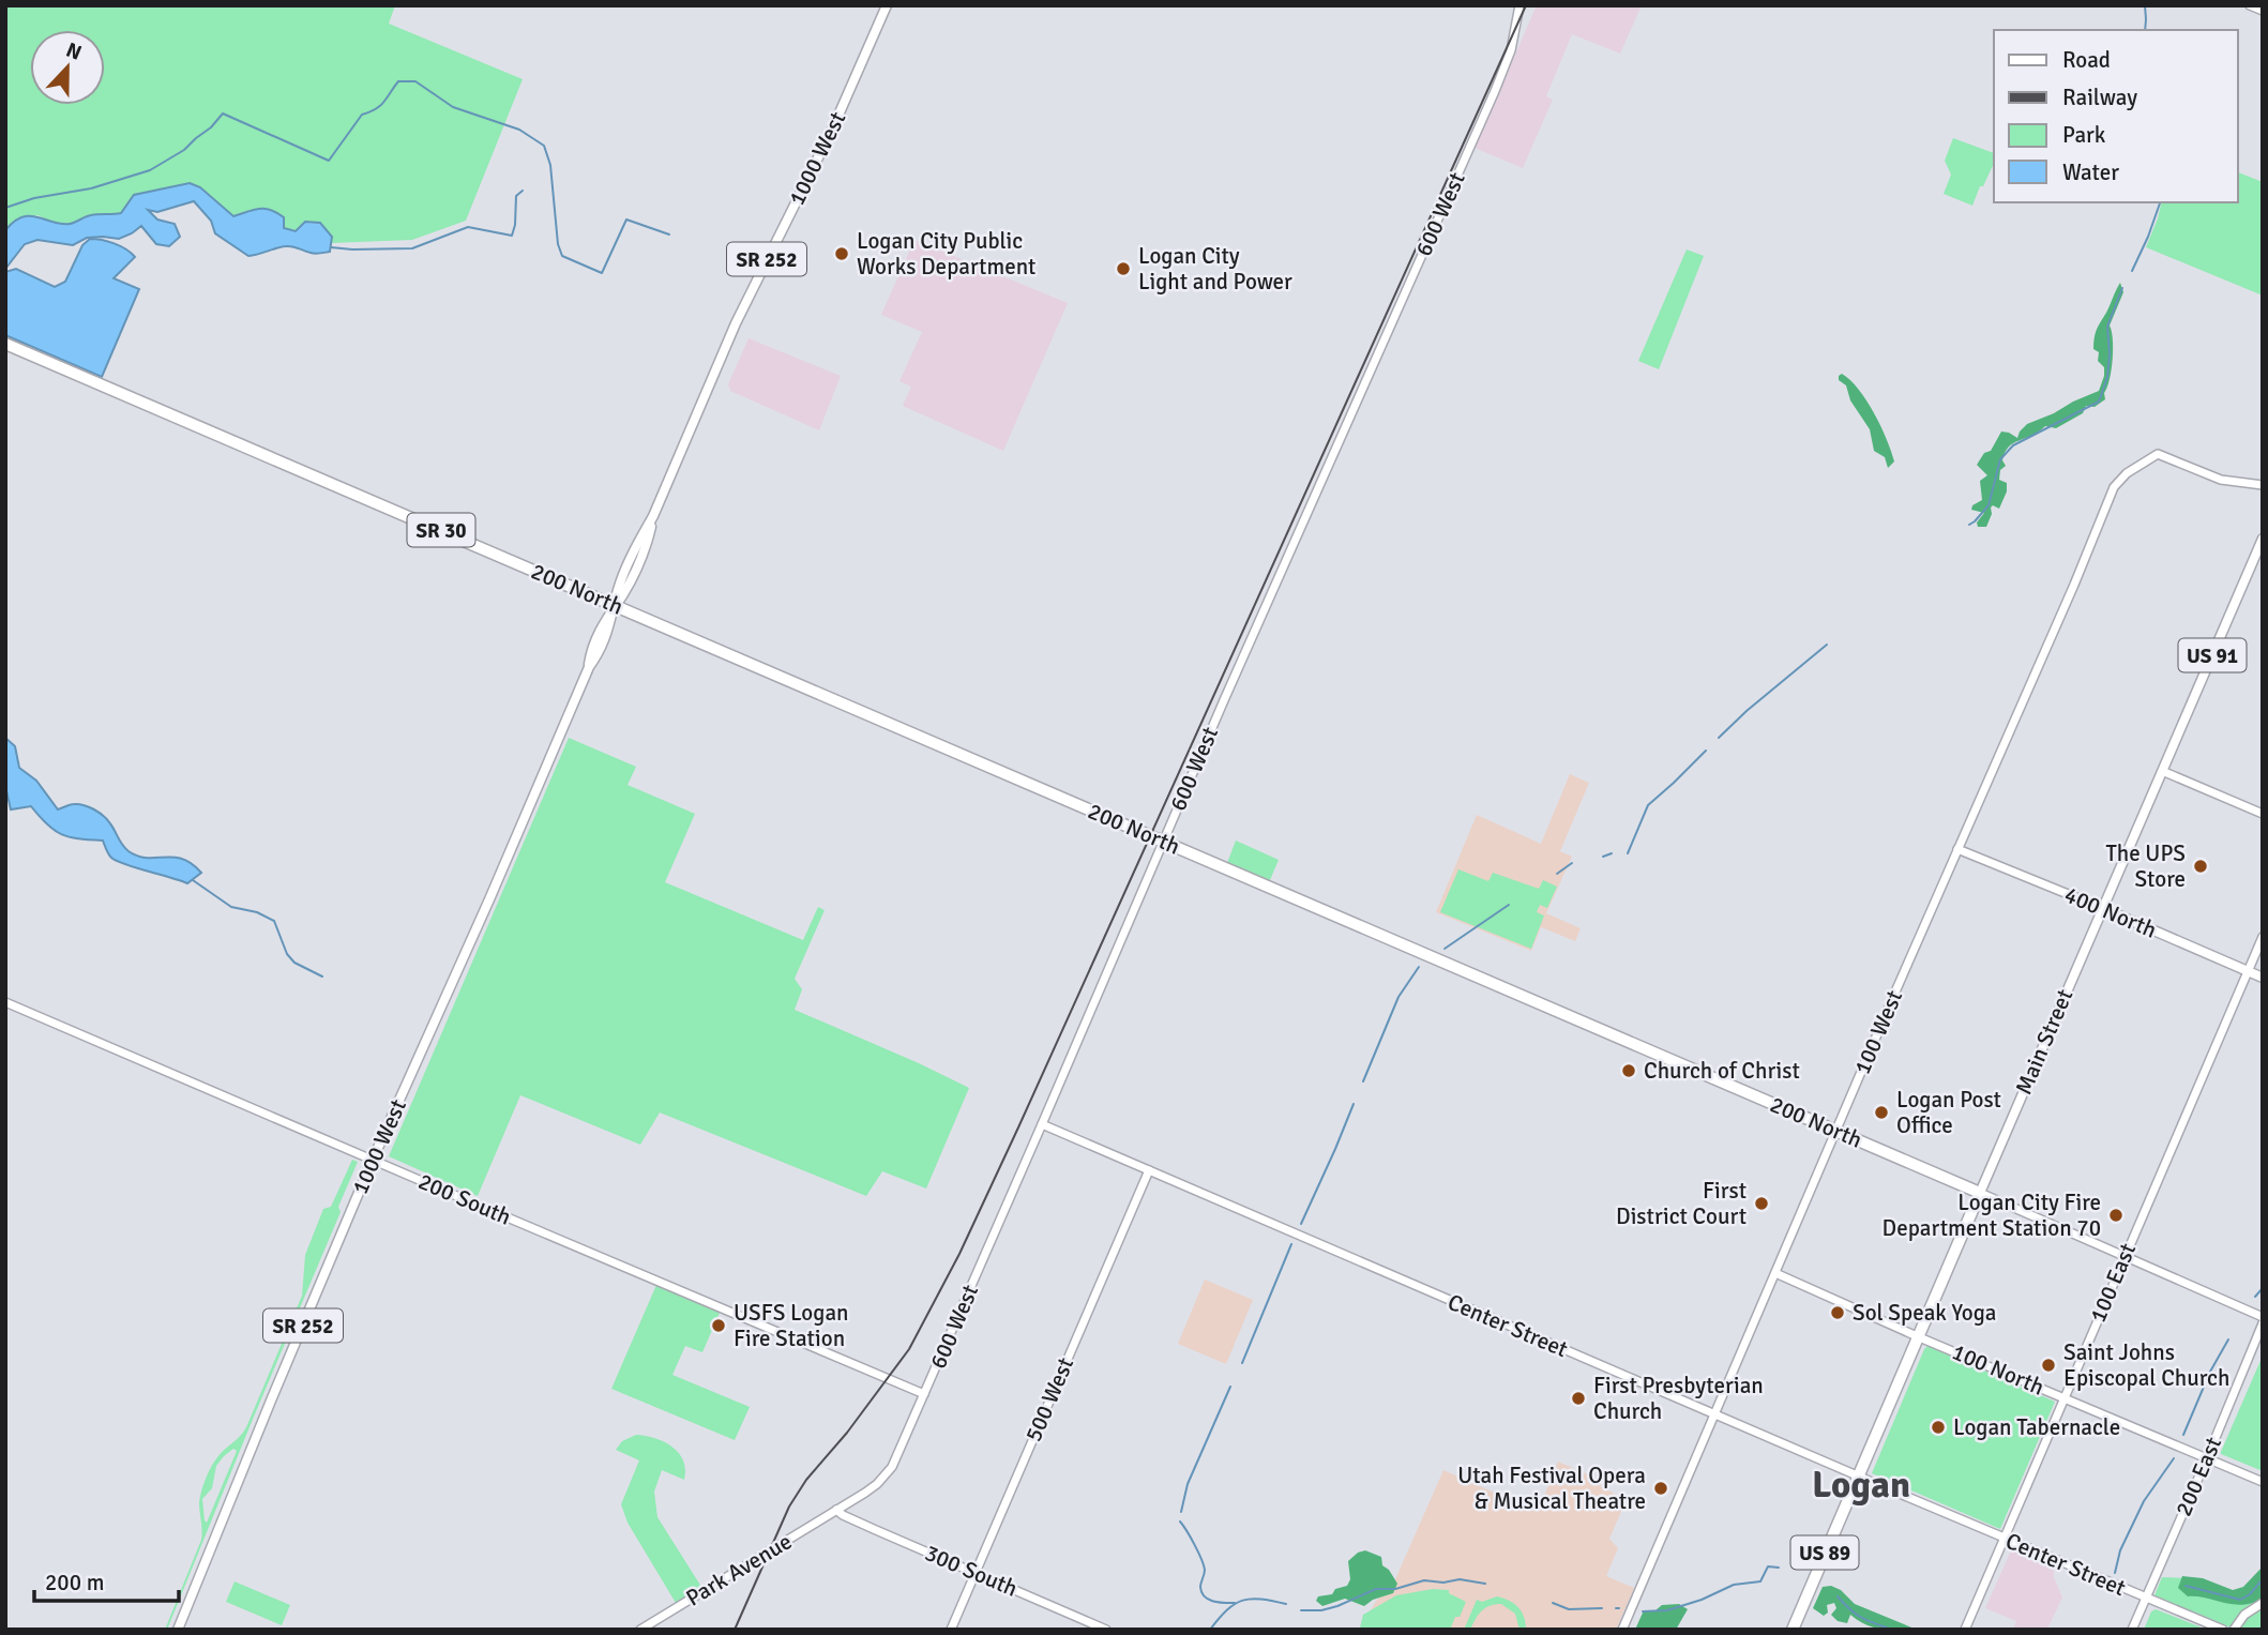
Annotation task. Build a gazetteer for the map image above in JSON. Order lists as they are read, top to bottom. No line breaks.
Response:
{"streets":{"highway":["SR 30","200 North","Main Street","US 89"],"main road":["1000 West","SR 252","US 91","400 North"],"street":["600 West","100 West","200 South","100 East","Center Street","100 North","500 West","200 East","Park Avenue","300 South"]},"crossings":[["1000 West","200 North"],["1000 West","200 South"],["600 West","200 North"],["600 West","200 South"],["600 West","Center Street"],["600 West","Park Avenue"],["600 West","300 South"],["200 North","100 West"],["200 North","Main Street"],["200 North","100 East"],["400 North","100 West"],["400 North","Main Street"],["400 North","100 East"],["100 West","Center Street"],["100 West","100 North"],["Main Street","Center Street"],["Main Street","100 North"],["100 East","Center Street"],["100 East","100 North"],["Center Street","500 West"],["Center Street","200 East"],["100 North","200 East"],["500 West","300 South"],["Park Avenue","300 South"]],"districts":["Logan"],"places":["Logan City Public Works Department","Logan City Light and Power","The UPS Store","Church of Christ","Logan Post Office","First District Court","Logan City Fire Department Station 70","Sol Speak Yoga","USFS Logan Fire Station","Saint Johns Episcopal Church","First Presbyterian Church","Logan Tabernacle","Utah Festival Opera & Musical Theatre"],"legend":["Road","Railway","Park","Water"],"scale_bar":"200 m","north":"top"}
